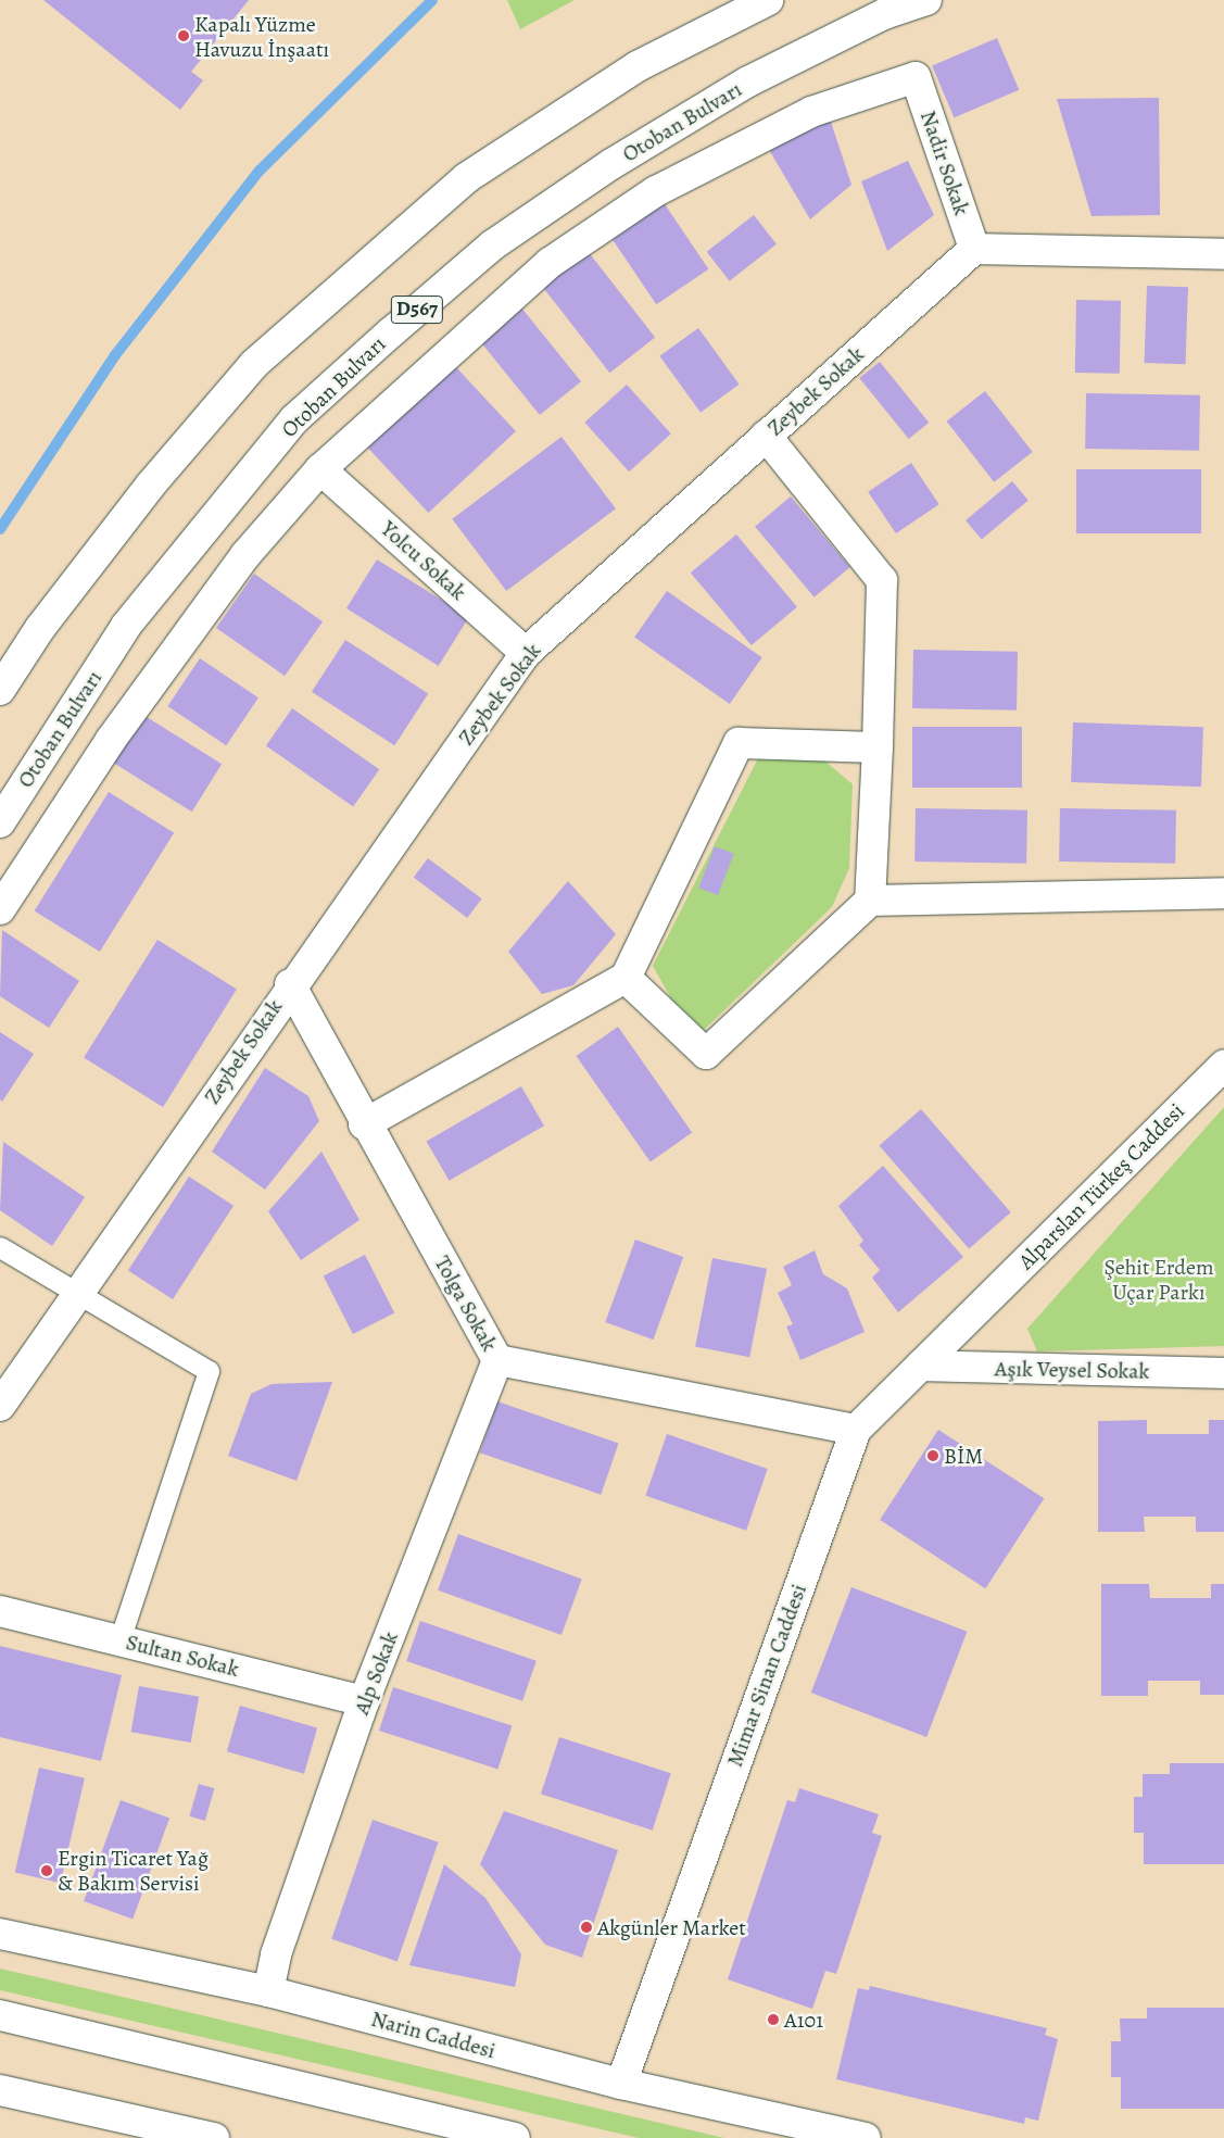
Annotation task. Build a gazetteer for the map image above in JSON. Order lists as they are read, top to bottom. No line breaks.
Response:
{"streets":{"main road":["Otoban Bulvarı","Nadir Sokak","D567","Zeybek Sokak","Yolcu Sokak","Alparslan Türkeş Caddesi","Tolga Sokak","Aşık Veysel Sokak","Sultan Sokak","Alp Sokak","Mimar Sinan Caddesi","Narin Caddesi"]},"crossings":[["Nadir Sokak","Zeybek Sokak"],["Nadir Sokak","Yolcu Sokak"],["Zeybek Sokak","Yolcu Sokak"],["Zeybek Sokak","Tolga Sokak"],["Alparslan Türkeş Caddesi","Mimar Sinan Caddesi"],["Tolga Sokak","Alp Sokak"],["Tolga Sokak","Mimar Sinan Caddesi"],["Aşık Veysel Sokak","Mimar Sinan Caddesi"],["Sultan Sokak","Alp Sokak"],["Alp Sokak","Narin Caddesi"],["Mimar Sinan Caddesi","Narin Caddesi"]],"parks":["Şehit Erdem Uçar Parkı"],"places":["Kapalı Yüzme Havuzu İnşaatı","BİM","Ergin Ticaret Yağ & Bakım Servisi","Akgünler Market","A101"]}
